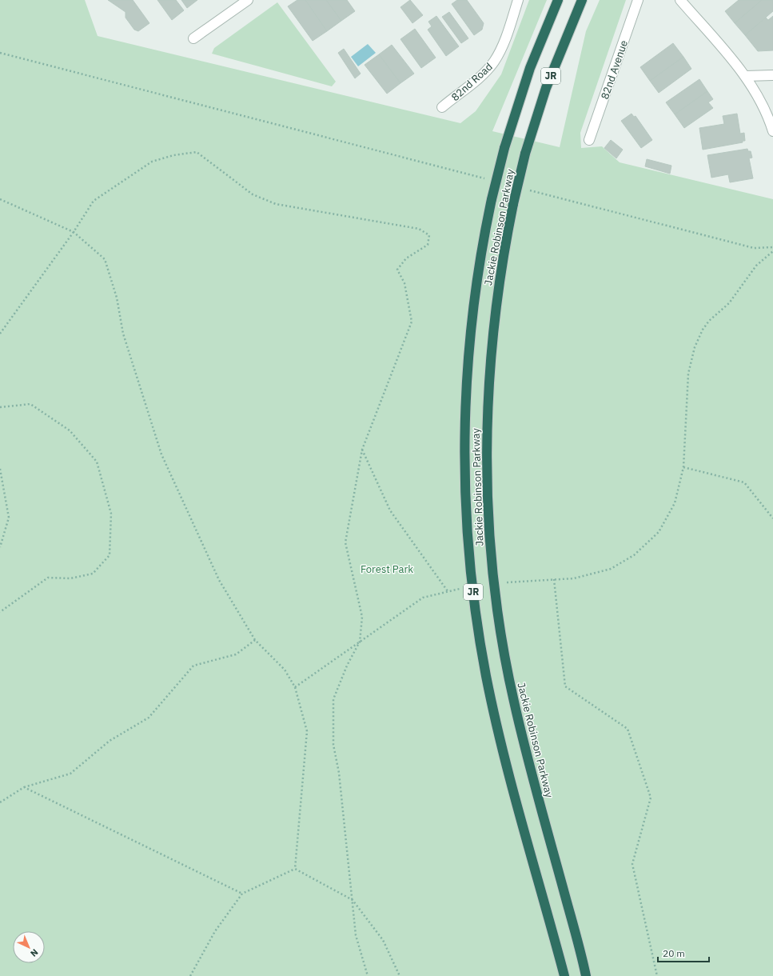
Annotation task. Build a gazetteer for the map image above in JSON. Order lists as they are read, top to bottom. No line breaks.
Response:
{"streets":{"highway":["JR","Jackie Robinson Parkway"],"street":["82nd Avenue","82nd Road"]},"parks":["Forest Park"],"scale_bar":"20 m","north":"bottom right"}
